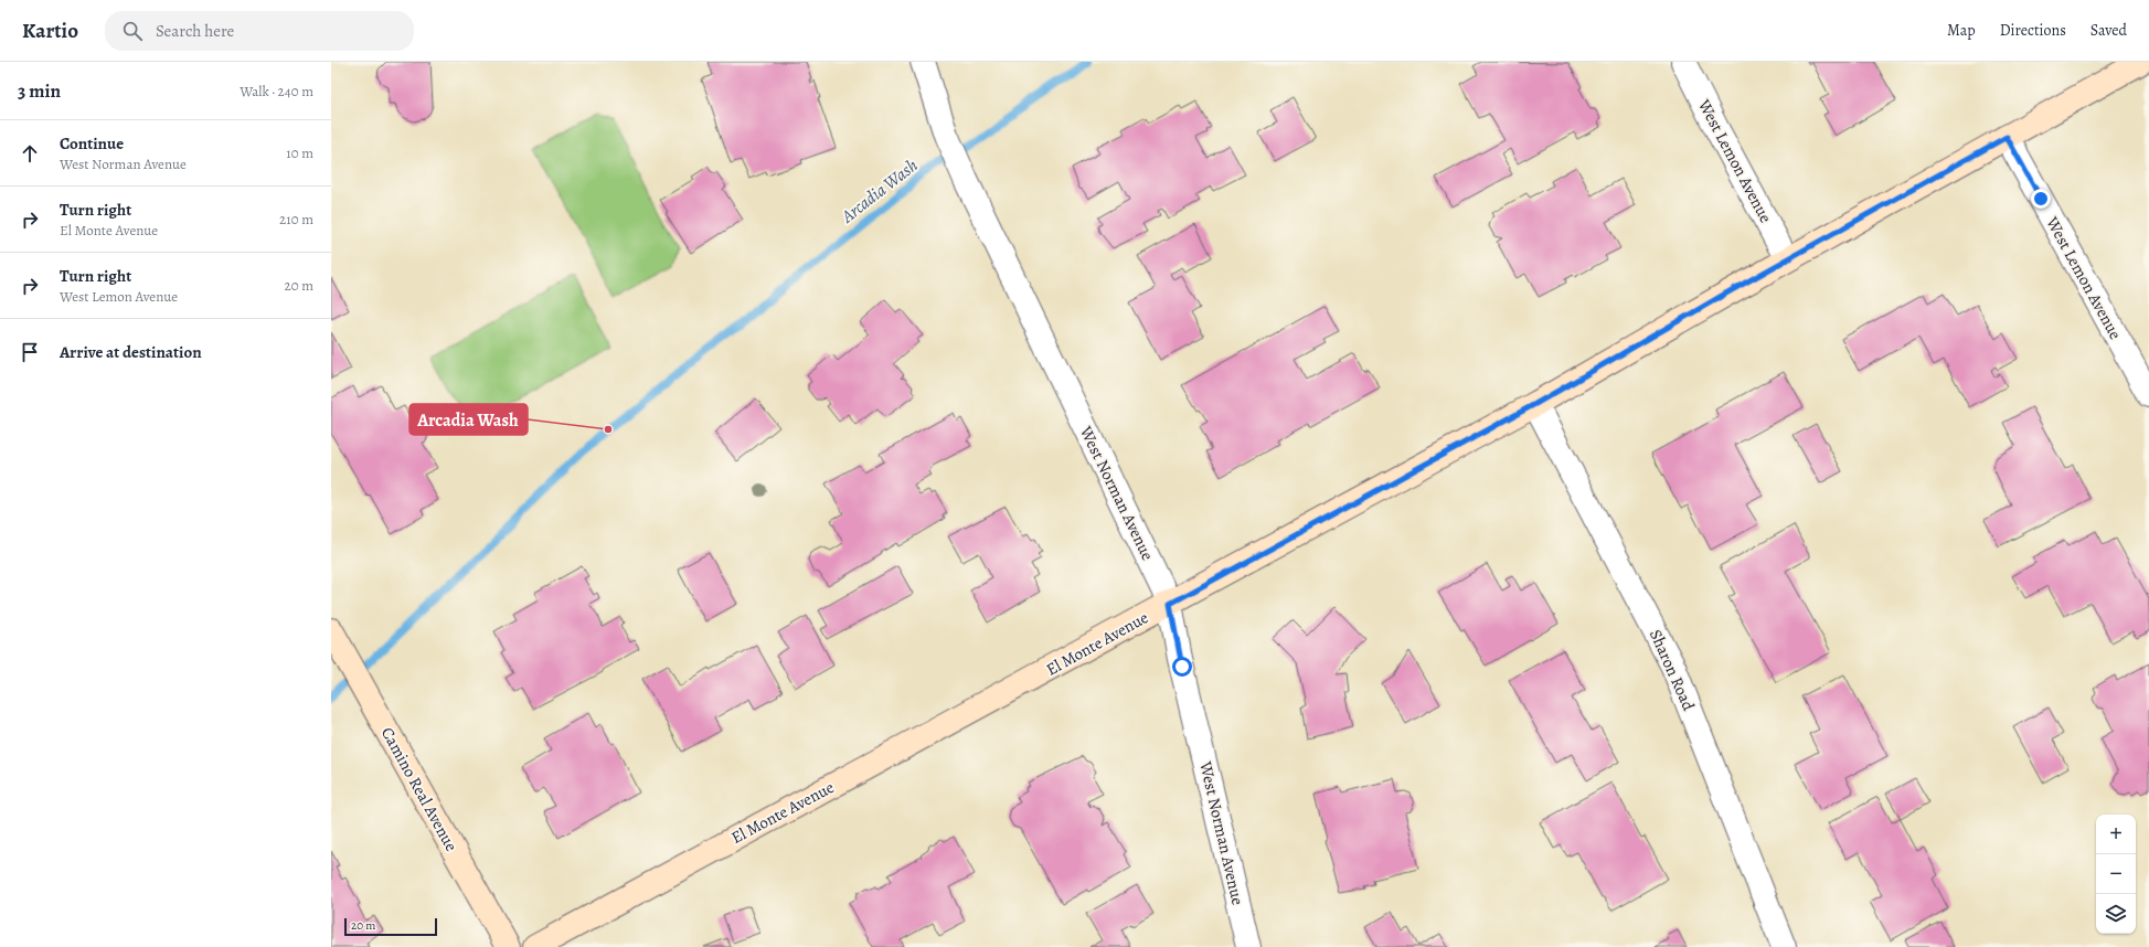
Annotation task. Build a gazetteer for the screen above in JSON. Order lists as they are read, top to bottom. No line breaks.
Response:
{"streets":{"street":["West Lemon Avenue","West Norman Avenue","El Monte Avenue","Sharon Road","Camino Real Avenue"]},"crossings":[["West Lemon Avenue","El Monte Avenue"],["West Norman Avenue","El Monte Avenue"],["El Monte Avenue","Sharon Road"]],"water":["Arcadia Wash"],"places":["Arcadia Wash"],"scale_bar":"20 m","page":{"header":"Kartio","search":"Search here","nav":["Map","Directions","Saved"],"heading":["3 min","Walk · 240 m"],"list":[["Continue","West Norman Avenue","10 m"],["Turn right","El Monte Avenue","210 m"],["Turn right","West Lemon Avenue","20 m"],"Arrive at destination"],"map_buttons":["+","−"],"scale":"20 m"}}
